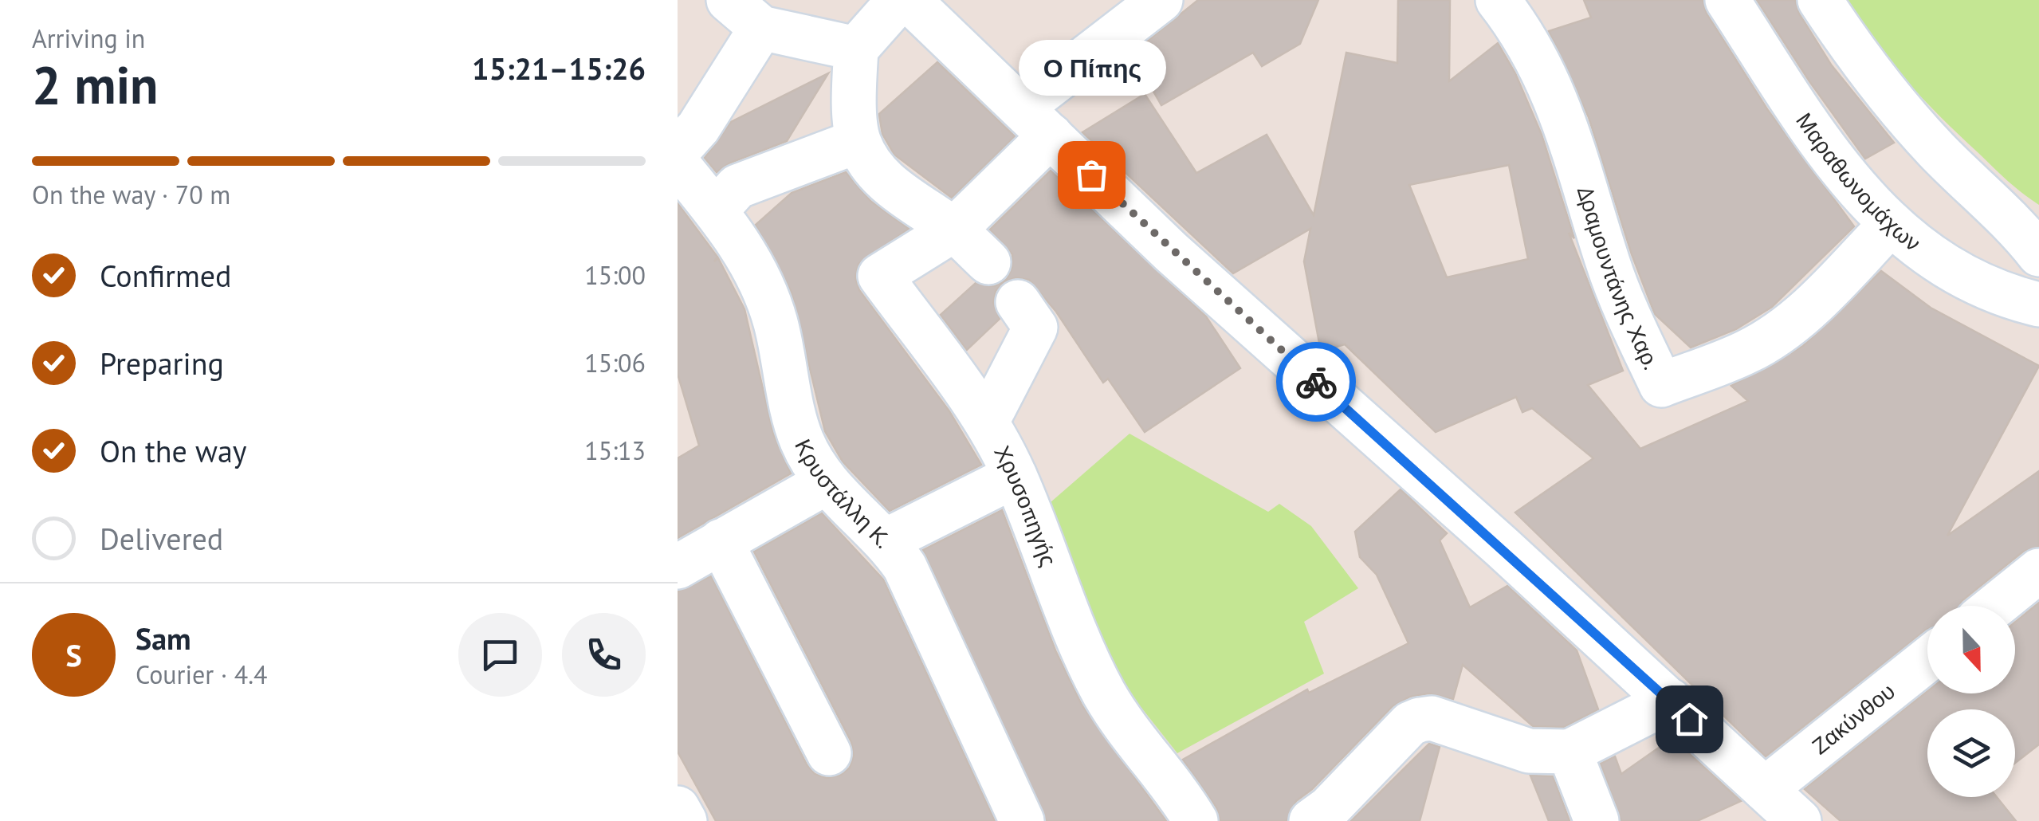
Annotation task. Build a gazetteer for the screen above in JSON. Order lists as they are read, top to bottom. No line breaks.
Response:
{"streets":{"street":["Μαραθωνομάχων","Δραμουντάνης Χαρ.","Κρυστάλλη Κ.","Χρυσοπηγής","Ζακύνθου"]},"crossings":[["Μαραθωνομάχων","Δραμουντάνης Χαρ."]],"places":["Ο Πίπης"],"north":"bottom","page":{"heading":["2 min","Arriving in","15:21–15:26"],"panel":["Sam","Courier · 4.4"],"bubble":"Ο Πίπης","bar":"On the way · 70 m","list":[["Confirmed","15:00"],["Preparing","15:06"],["On the way","15:13"],"Delivered"],"round":"S"}}
